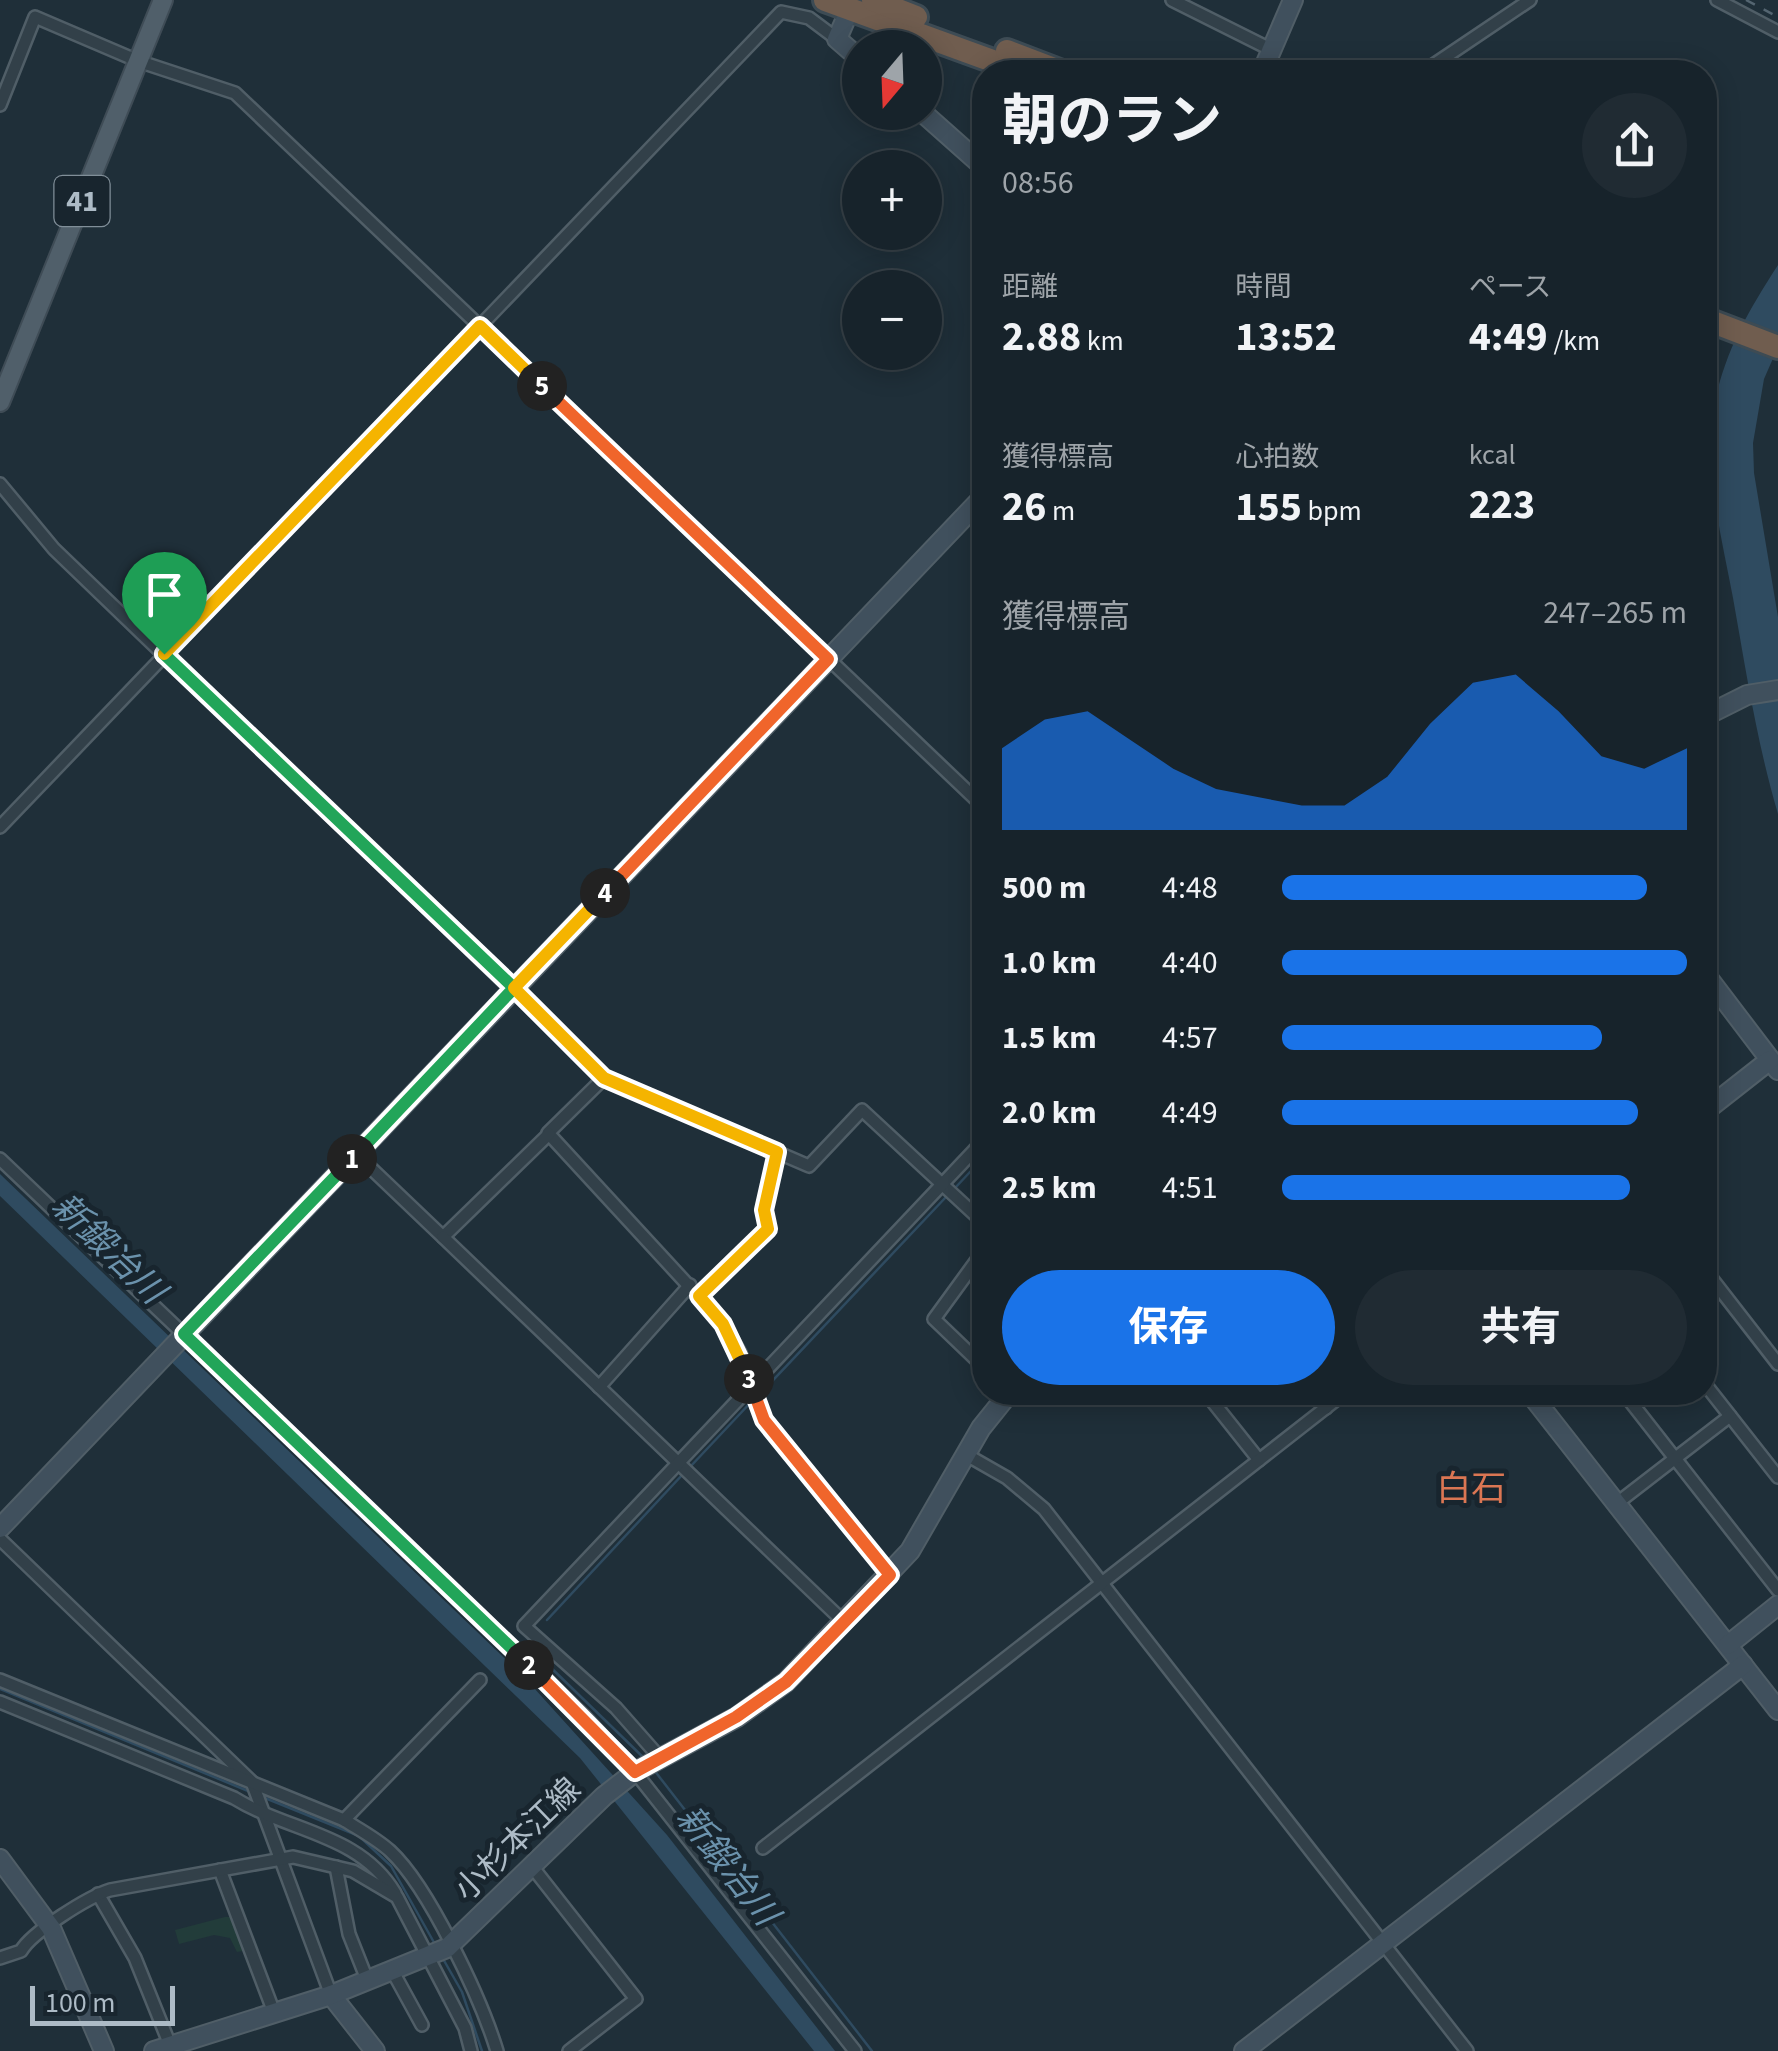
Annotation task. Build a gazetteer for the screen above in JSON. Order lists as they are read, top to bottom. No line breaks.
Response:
{"streets":{"main road":["41"],"street":["小杉本江線"]},"districts":["白石"],"water":["新鍛冶川"],"scale_bar":"100 m","north":"bottom","page":{"map_buttons":["+","−"],"heading":["朝のラン","08:56"],"stats":[["距離","2.88 km"],["時間","13:52"],["ペース","4:49 /km"],["獲得標高","26 m"],["心拍数","155 bpm"],["kcal","223"]],"pins":["5","4","1","3","2"],"chart":["獲得標高","247–265 m"],"list":[{"name":"500 m","note":"4:48"},{"name":"1.0 km","note":"4:40"},{"name":"1.5 km","note":"4:57"},{"name":"2.0 km","note":"4:49"},{"name":"2.5 km","note":"4:51"}],"buttons":["保存","共有"],"scale":"100 m"}}
